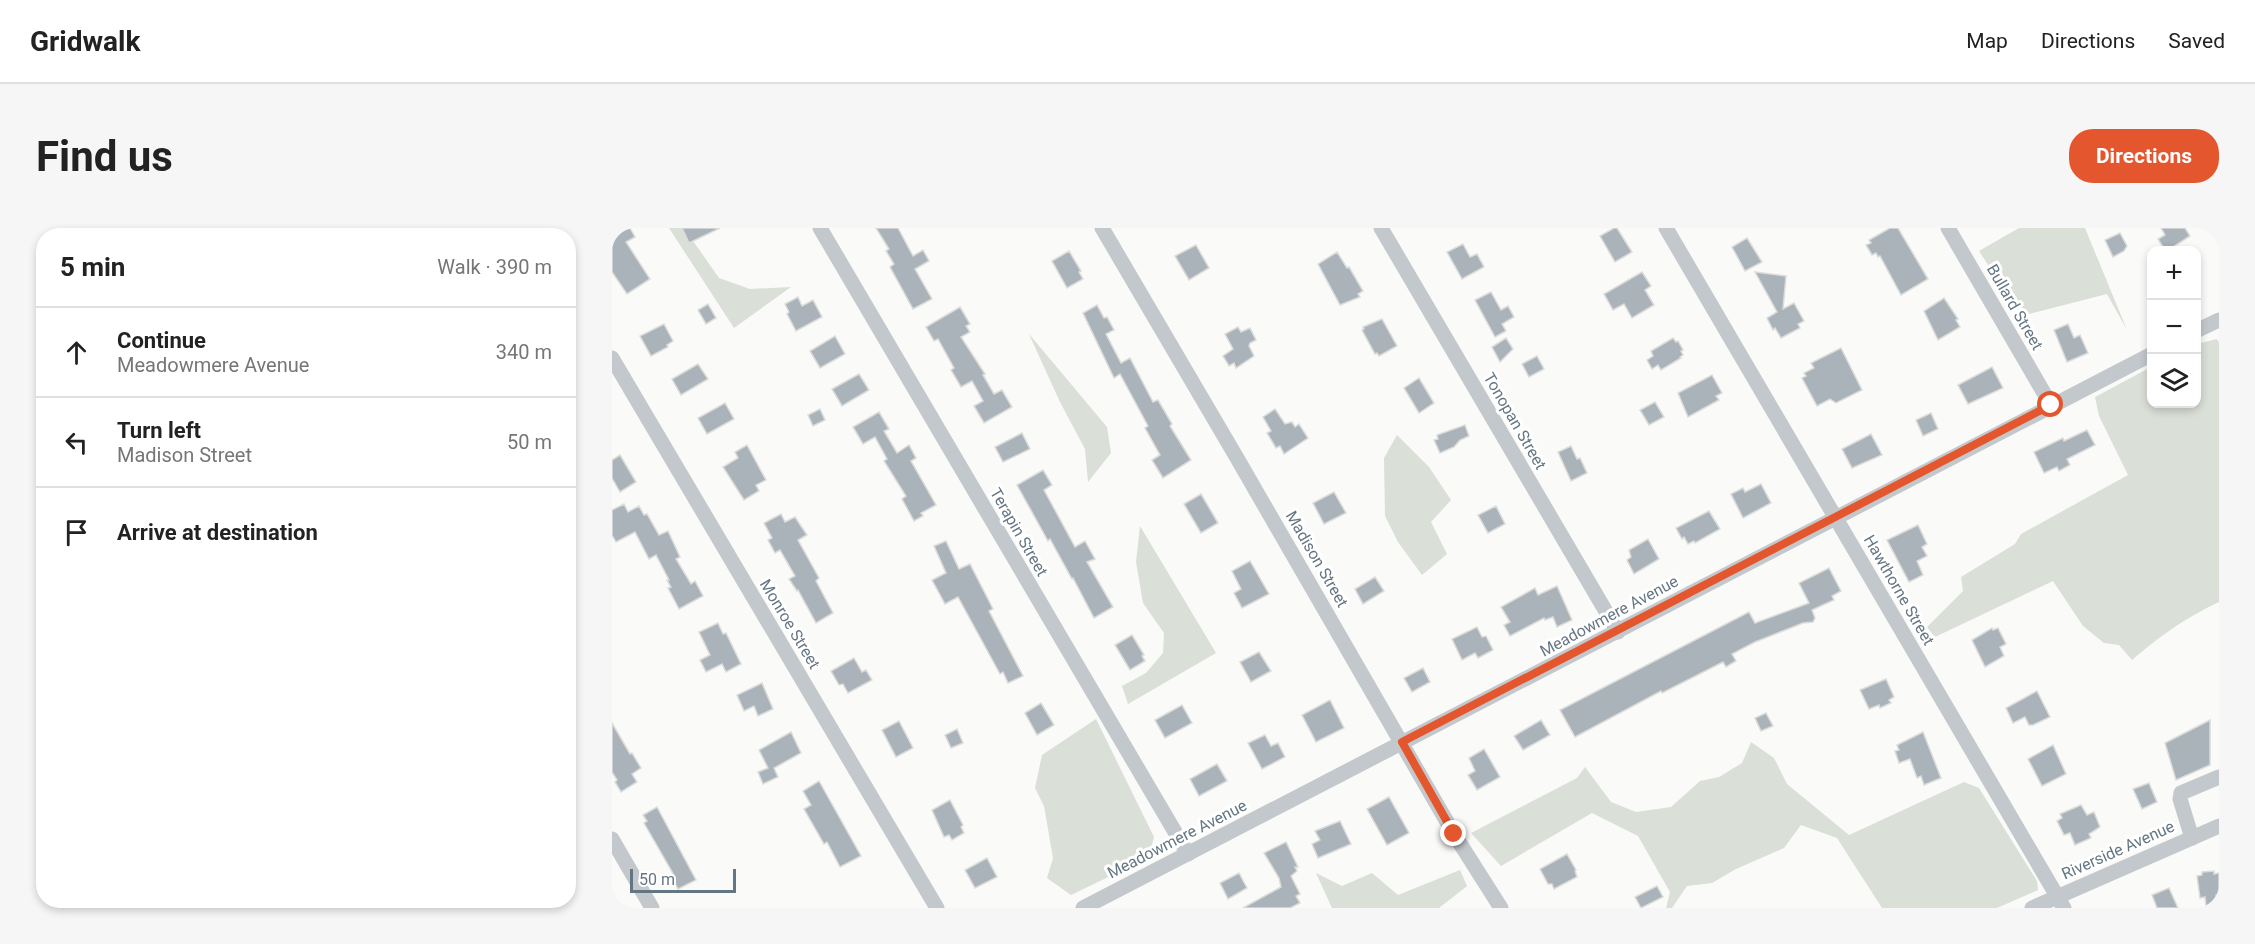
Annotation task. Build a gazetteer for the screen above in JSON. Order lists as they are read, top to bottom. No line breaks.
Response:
{"streets":{"street":["Bullard Street","Tonopan Street","Terapin Street","Madison Street","Hawthorne Street","Meadowmere Avenue","Monroe Street","Riverside Avenue"]},"crossings":[["Bullard Street","Meadowmere Avenue"],["Tonopan Street","Meadowmere Avenue"],["Terapin Street","Meadowmere Avenue"],["Madison Street","Meadowmere Avenue"],["Hawthorne Street","Meadowmere Avenue"],["Hawthorne Street","Riverside Avenue"]],"scale_bar":"50 m","page":{"header":"Gridwalk","nav":["Map","Directions","Saved"],"buttons":"Directions","title":"Find us","heading":["5 min","Walk · 390 m"],"map_buttons":["+","−"],"list":[["Continue","Meadowmere Avenue","340 m"],["Turn left","Madison Street","50 m"],"Arrive at destination"],"scale":"50 m"}}
